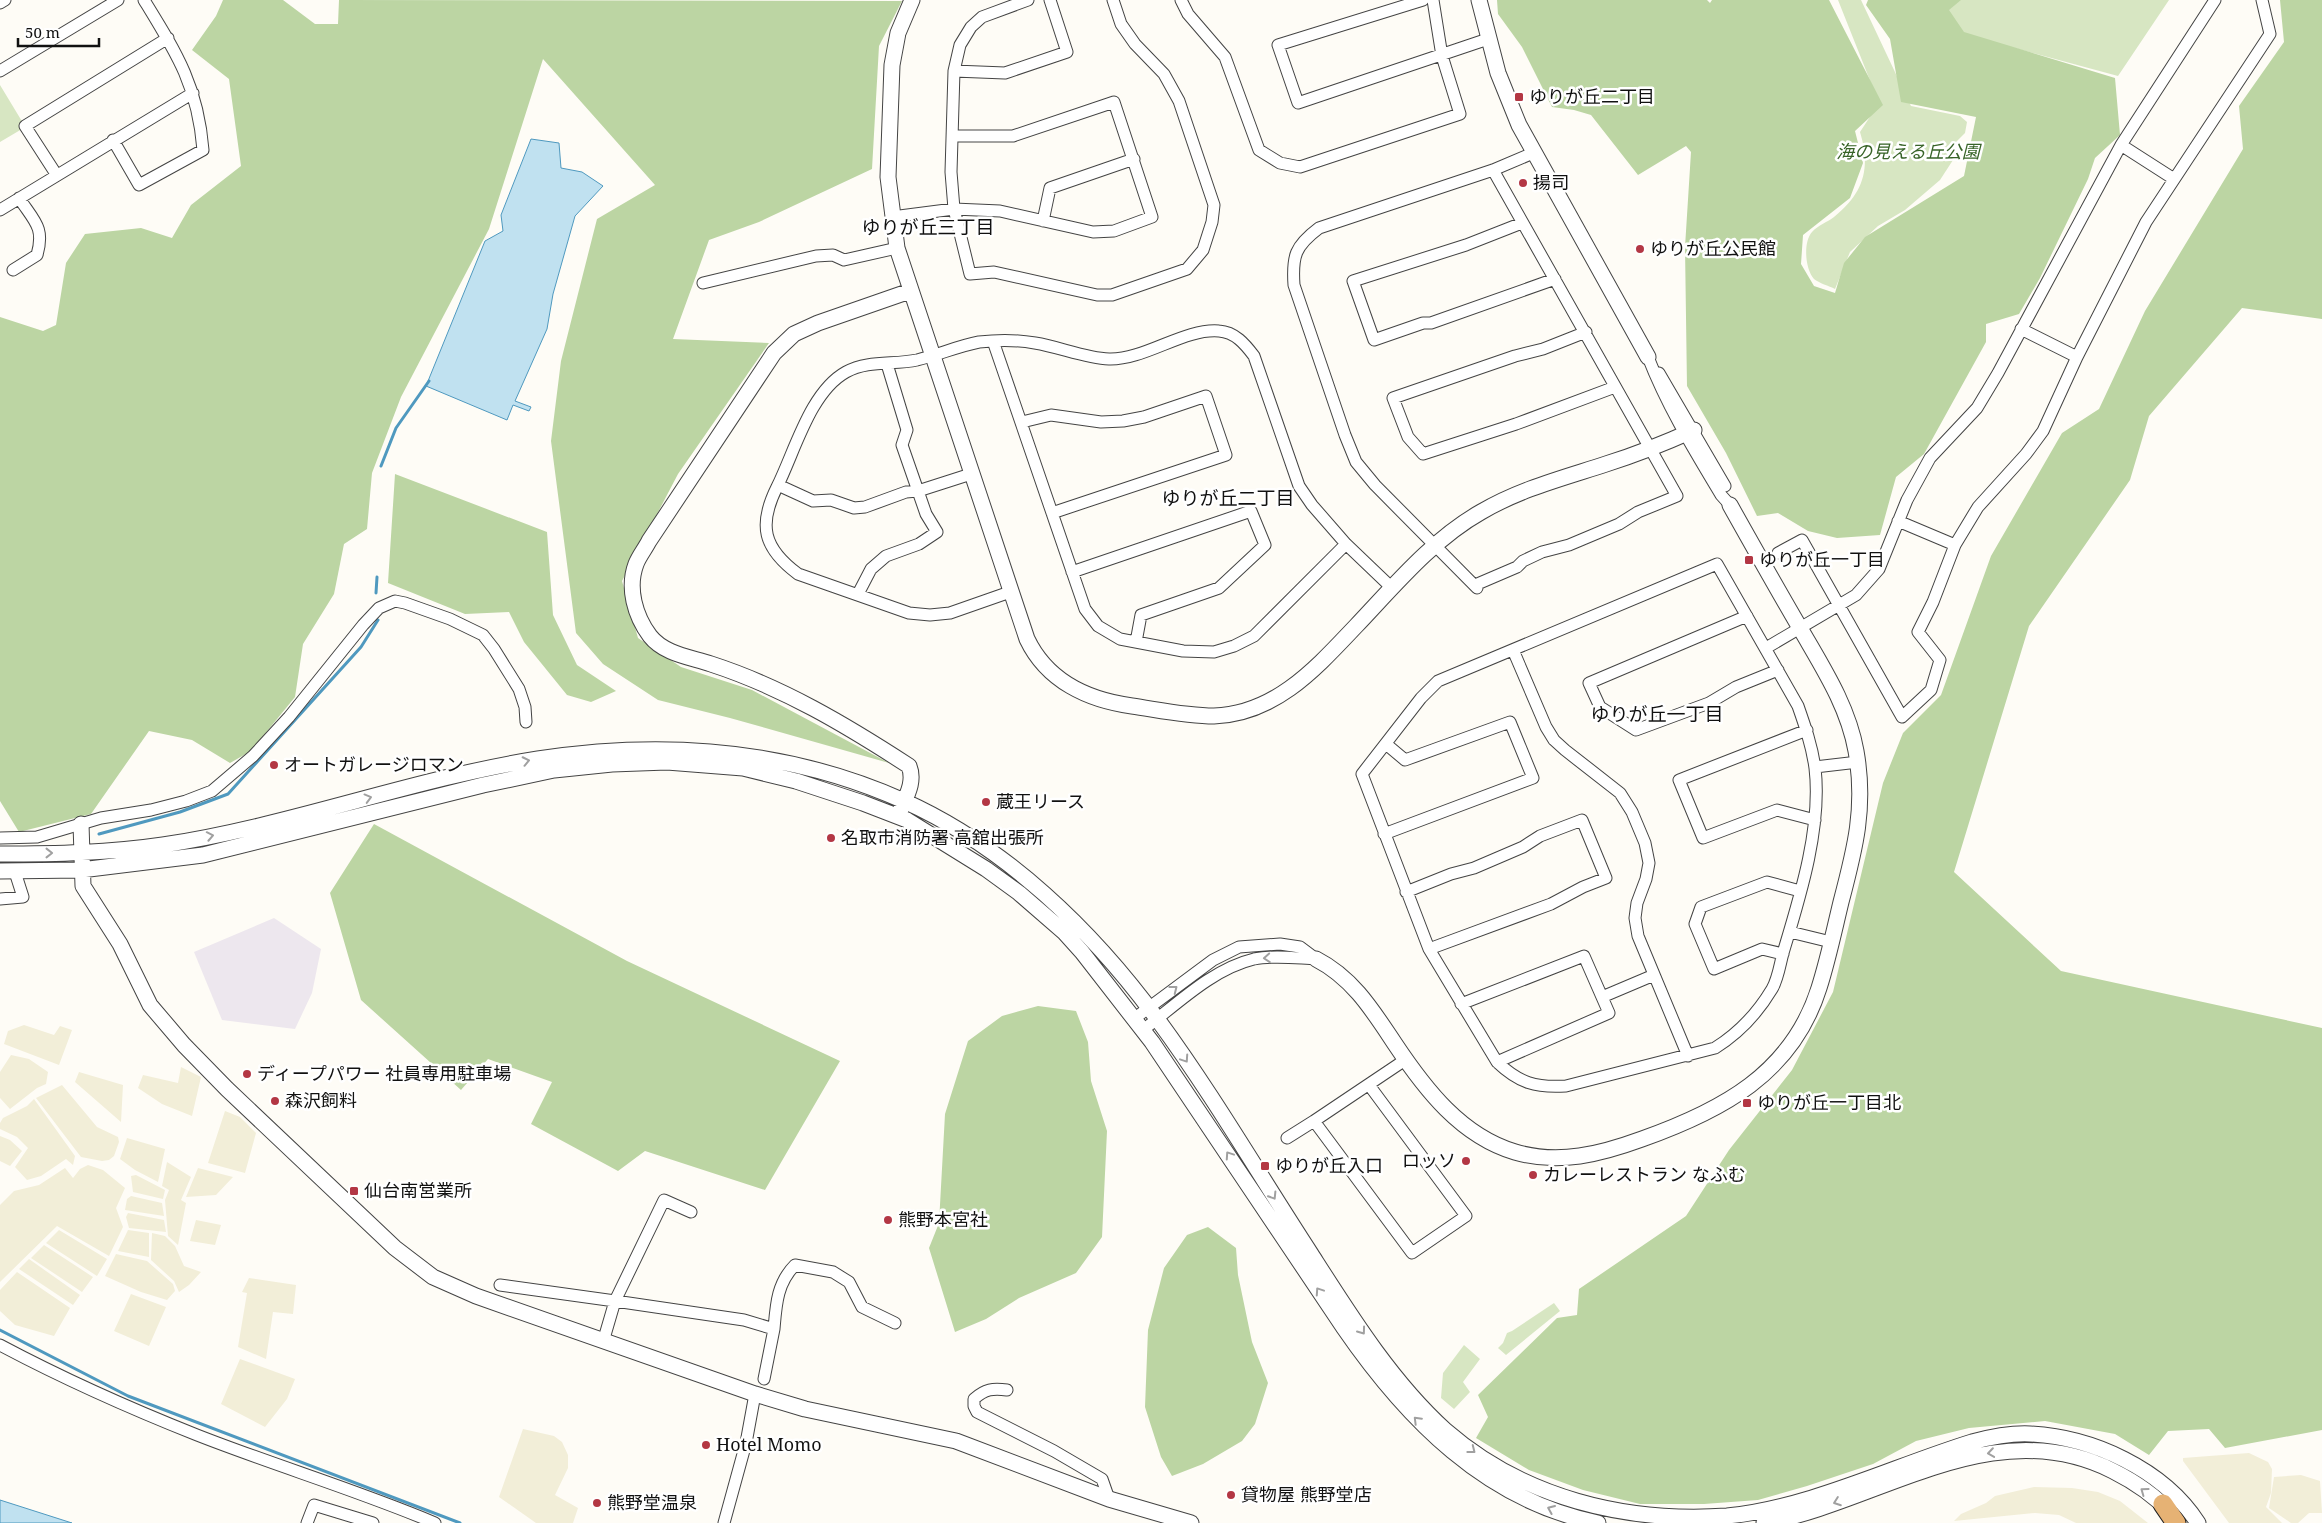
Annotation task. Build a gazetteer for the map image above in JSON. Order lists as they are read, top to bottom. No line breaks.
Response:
{"districts":["ゆりが丘三丁目","ゆりが丘二丁目","ゆりが丘一丁目"],"parks":["海の見える丘公園"],"places":{"transit":["ゆりが丘二丁目","ゆりが丘一丁目","ゆりが丘一丁目北","ゆりが丘入口","仙台南営業所"],"other":["揚司","ゆりが丘公民館","オートガレージロマン","蔵王リース","名取市消防署 高舘出張所","ディープパワー 社員専用駐車場","森沢飼料","ロッソ","カレーレストラン なふむ","熊野本宮社","Hotel Momo","貸物屋 熊野堂店","熊野堂温泉"]},"scale_bar":"50 m"}
